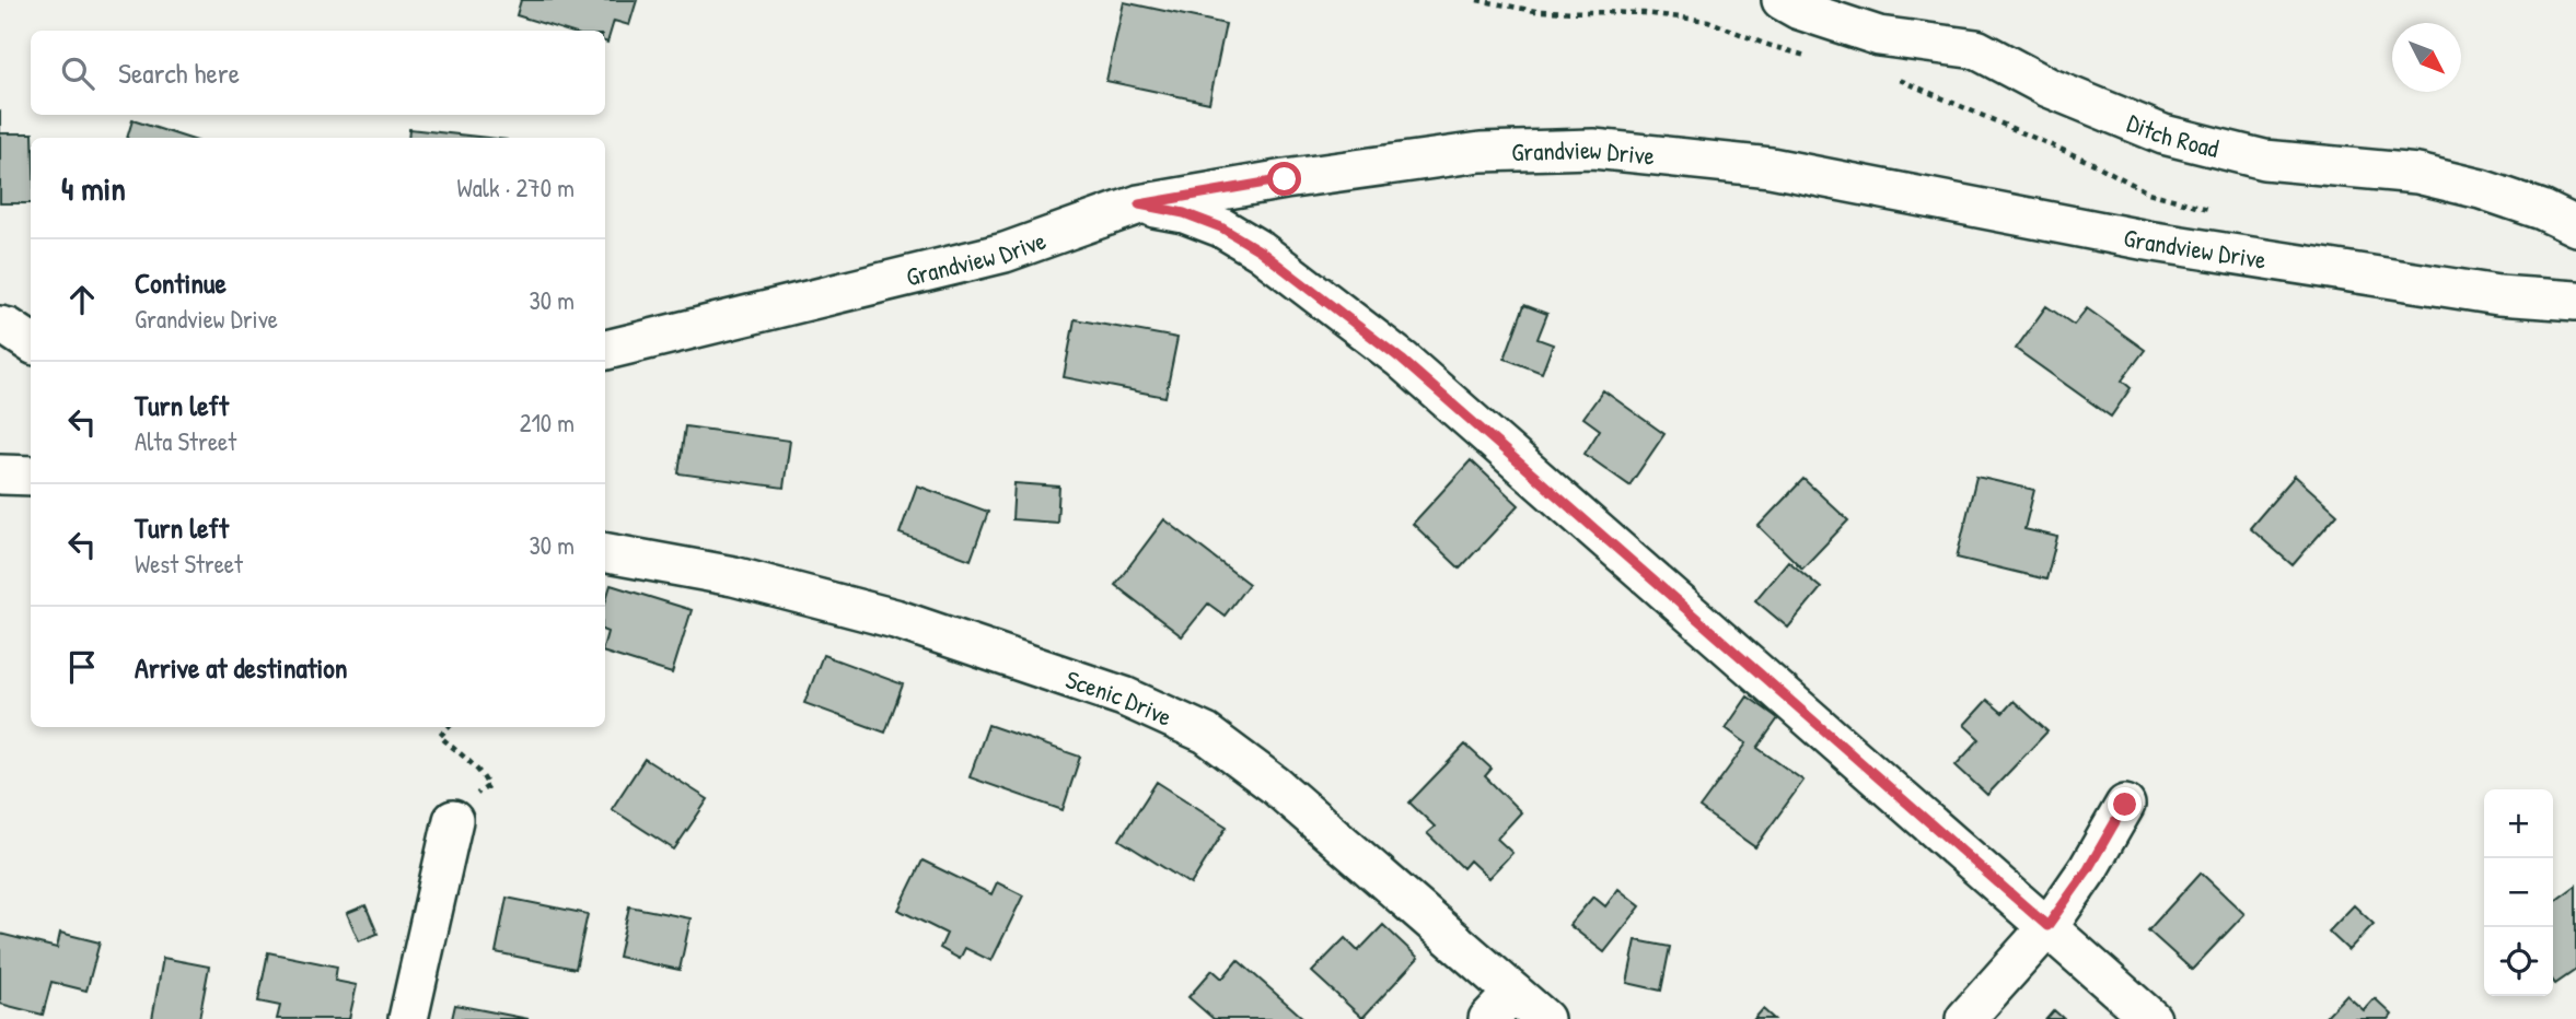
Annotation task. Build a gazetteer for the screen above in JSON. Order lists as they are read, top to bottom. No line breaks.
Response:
{"streets":{"street":["Ditch Road","Grandview Drive","Scenic Drive"]},"north":"bottom right","page":{"search":"Search here","heading":["4 min","Walk · 270 m"],"list":[["Continue","Grandview Drive","30 m"],["Turn left","Alta Street","210 m"],["Turn left","West Street","30 m"],"Arrive at destination"],"map_buttons":["+","−"]}}
